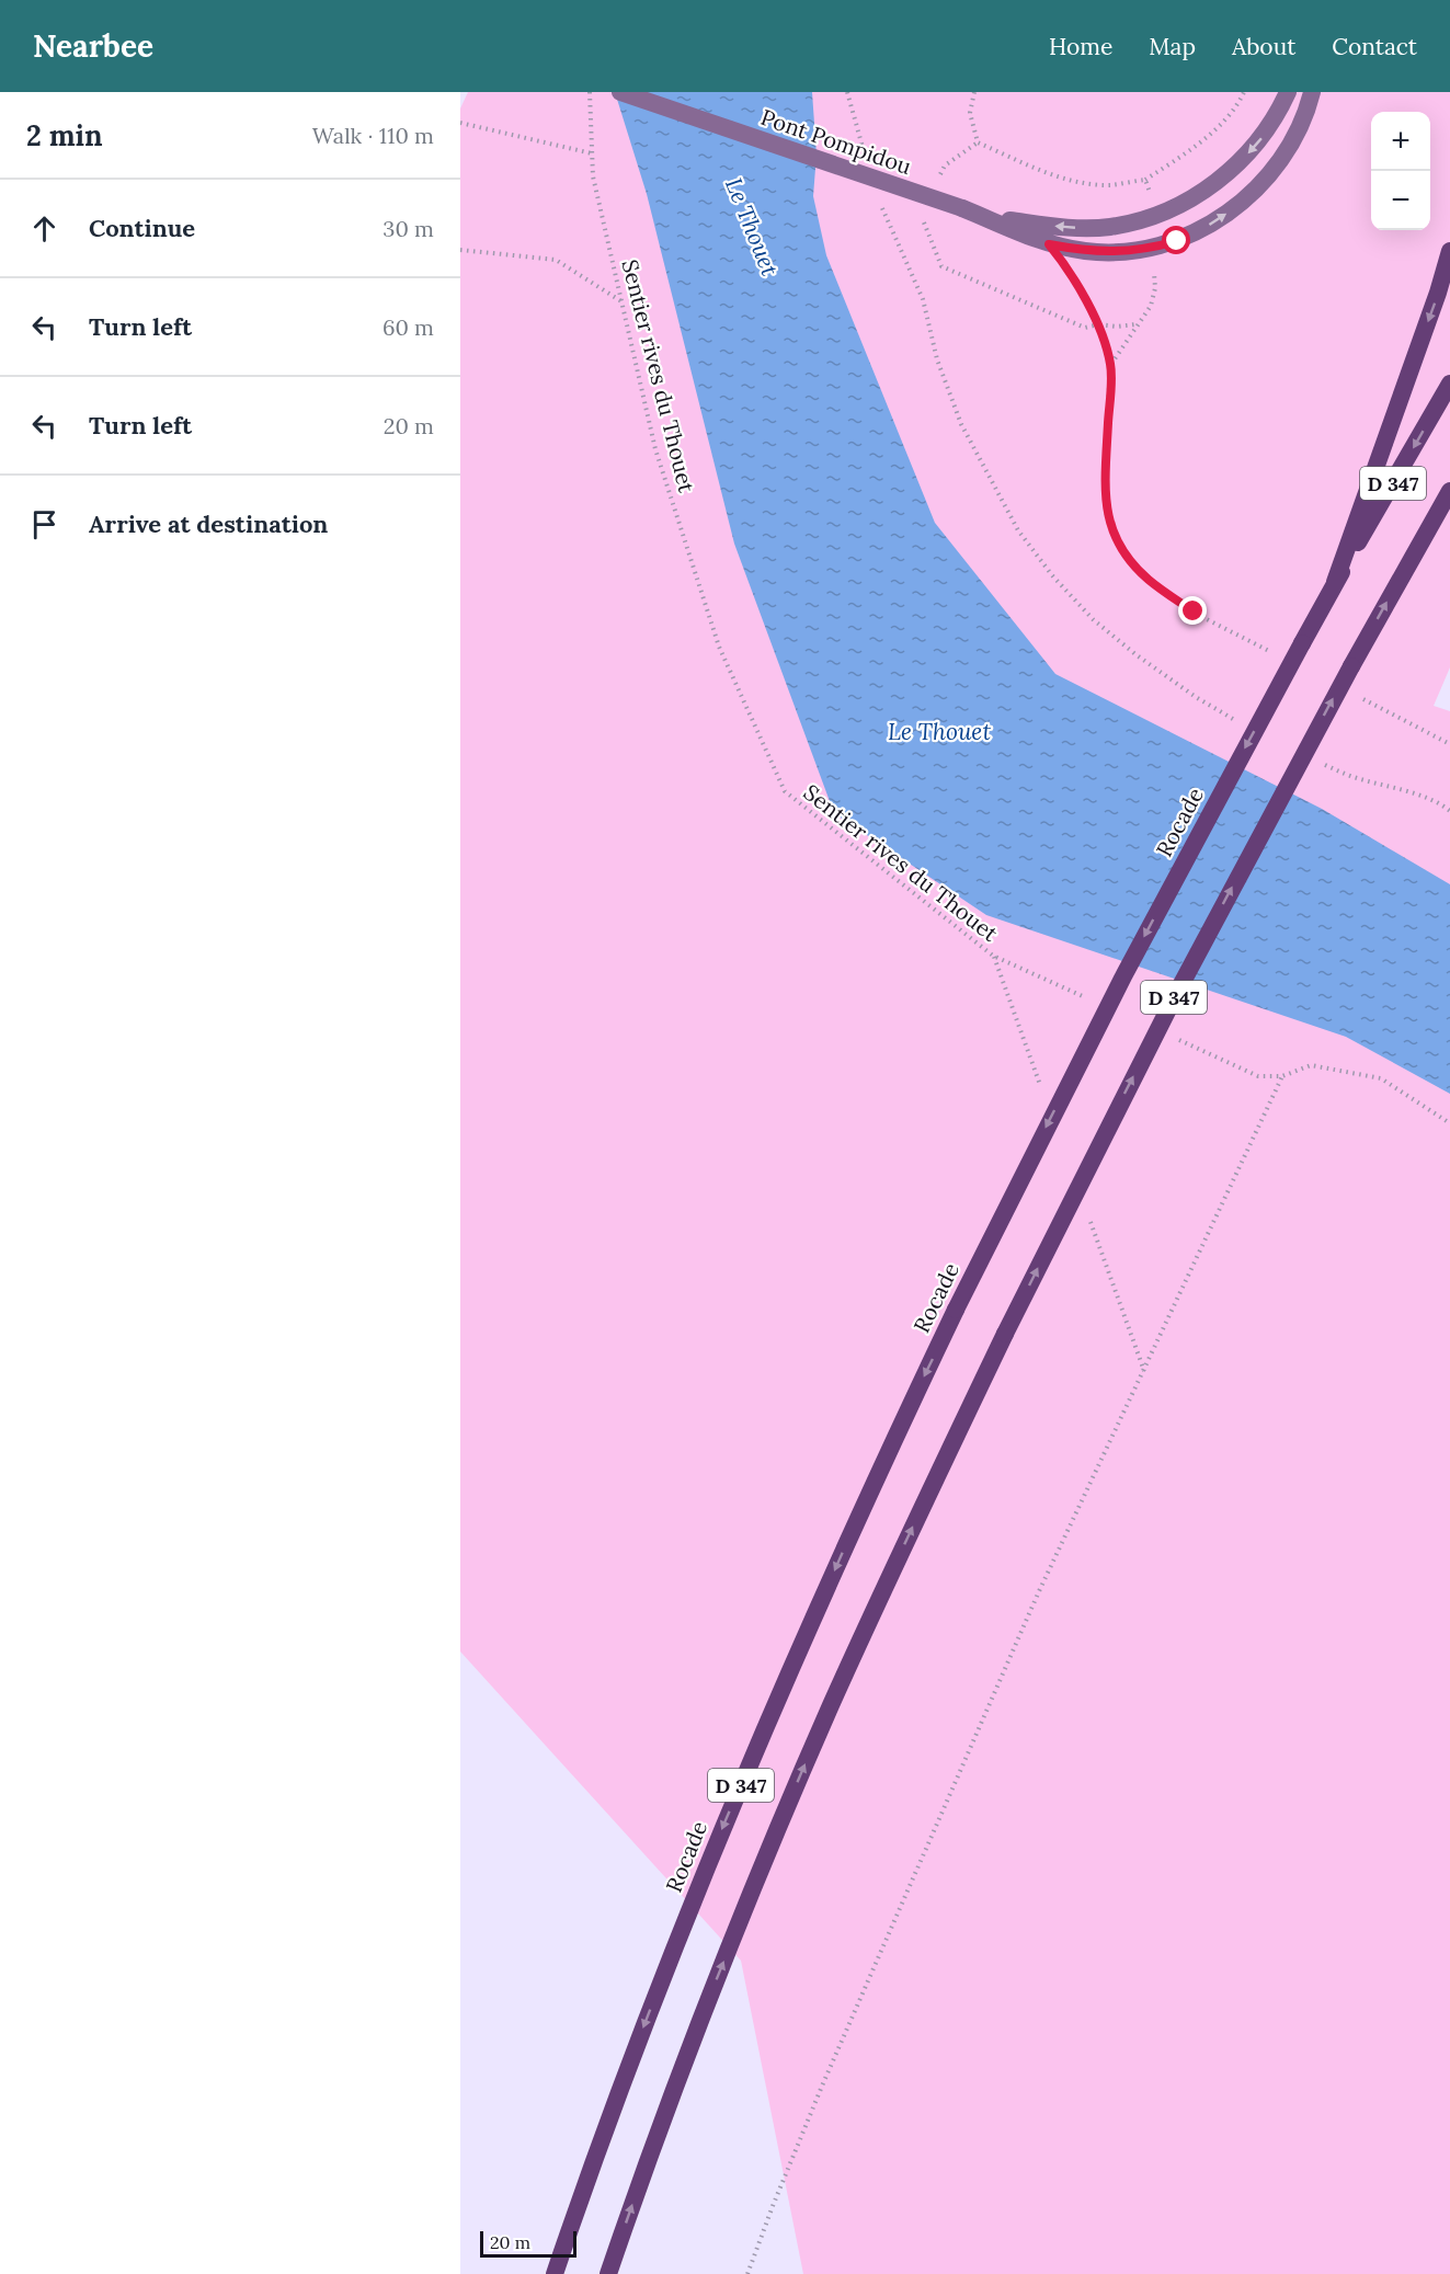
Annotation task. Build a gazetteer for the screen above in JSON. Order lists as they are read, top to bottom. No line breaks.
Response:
{"streets":{"highway":["D 347","Rocade"],"main road":["Pont Pompidou"],"path":["Sentier rives du Thouet"]},"water":["Le Thouet"],"scale_bar":"20 m","page":{"header":"Nearbee","nav":["Home","Map","About","Contact"],"heading":["2 min","Walk · 110 m"],"map_buttons":["+","−"],"list":[["Continue","30 m"],["Turn left","60 m"],["Turn left","20 m"],"Arrive at destination"],"scale":"20 m"}}
